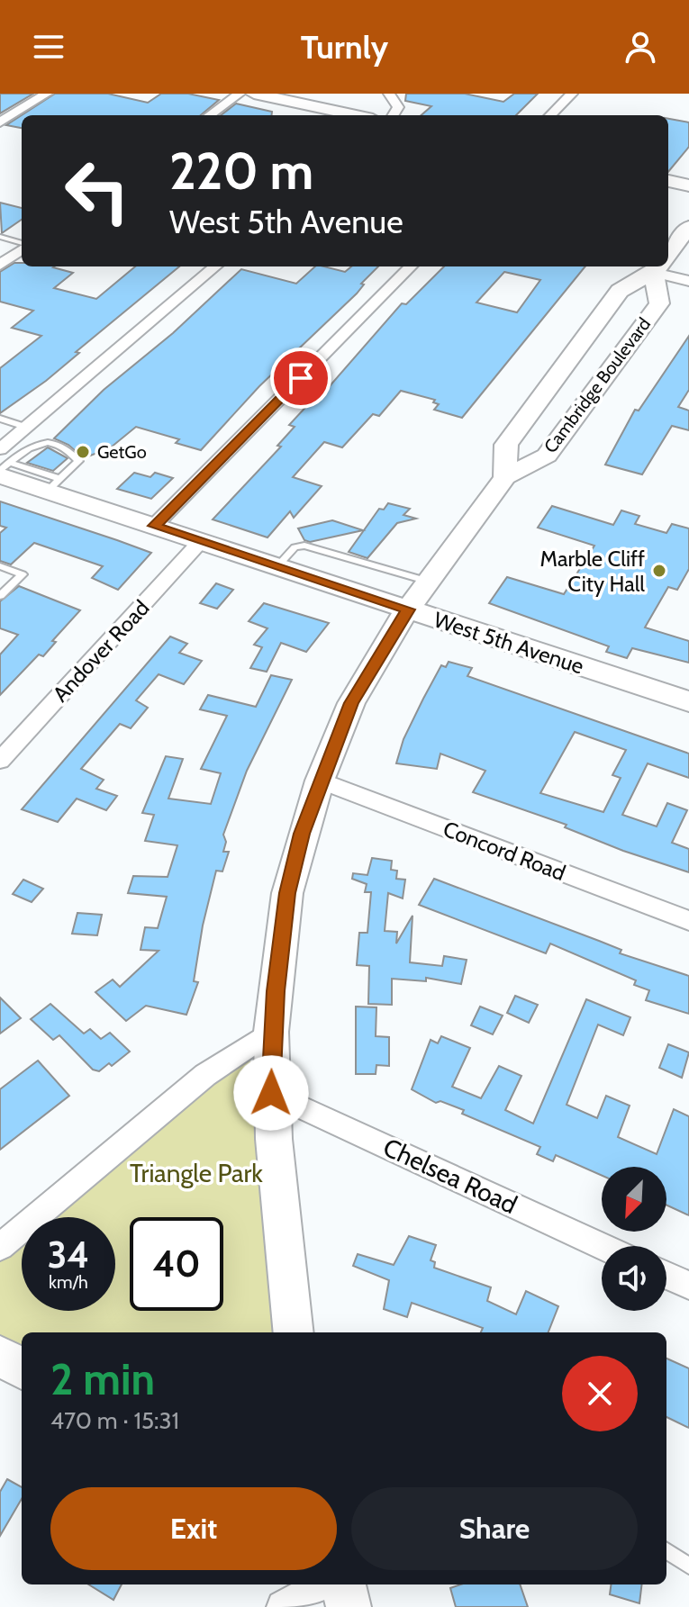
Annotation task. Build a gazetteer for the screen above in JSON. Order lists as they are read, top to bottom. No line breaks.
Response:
{"streets":{"street":["Cambridge Boulevard","West 5th Avenue","Andover Road","Concord Road","Chelsea Road"]},"crossings":[["Cambridge Boulevard","West 5th Avenue"],["Cambridge Boulevard","Concord Road"],["Cambridge Boulevard","Chelsea Road"],["West 5th Avenue","Andover Road"]],"parks":["Triangle Park"],"places":["GetGo","Marble Cliff City Hall"],"north":"bottom left","page":{"header":"Turnly","turn":["220 m","West 5th Avenue"],"speed":"34 km/h","limit":"40","heading":["2 min","470 m · 15:31"],"buttons":["Exit","Share"]}}
